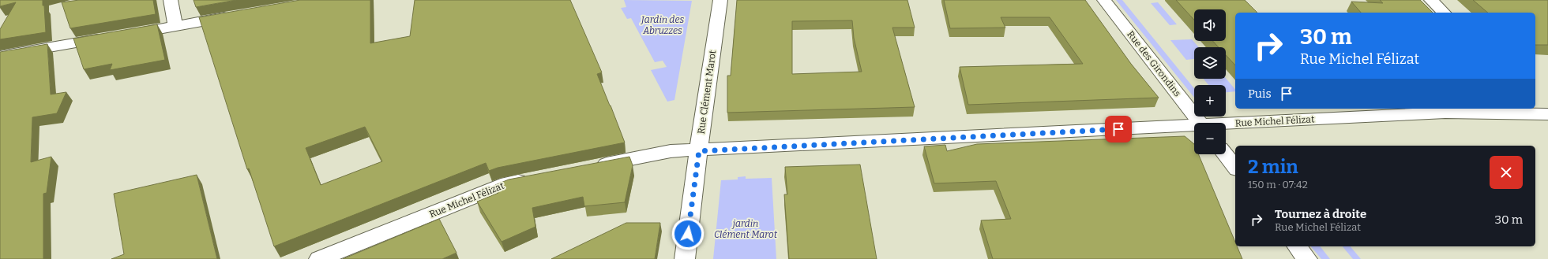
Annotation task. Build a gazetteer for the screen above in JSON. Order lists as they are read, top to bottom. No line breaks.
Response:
{"streets":{"street":["Rue des Girondins","Rue Clément Marot","Rue Michel Félizat"]},"crossings":[["Rue Clément Marot","Rue Michel Félizat"]],"parks":["Jardin des Abruzzes","jardin Clément Marot"],"page":{"map_buttons":["+","−"],"turn":["30 m","Rue Michel Félizat"],"then":"Puis","heading":["2 min","150 m · 07:42"],"list":[{"name":"Tournez à droite","note":"Rue Michel Félizat","value":"30 m"}]}}
